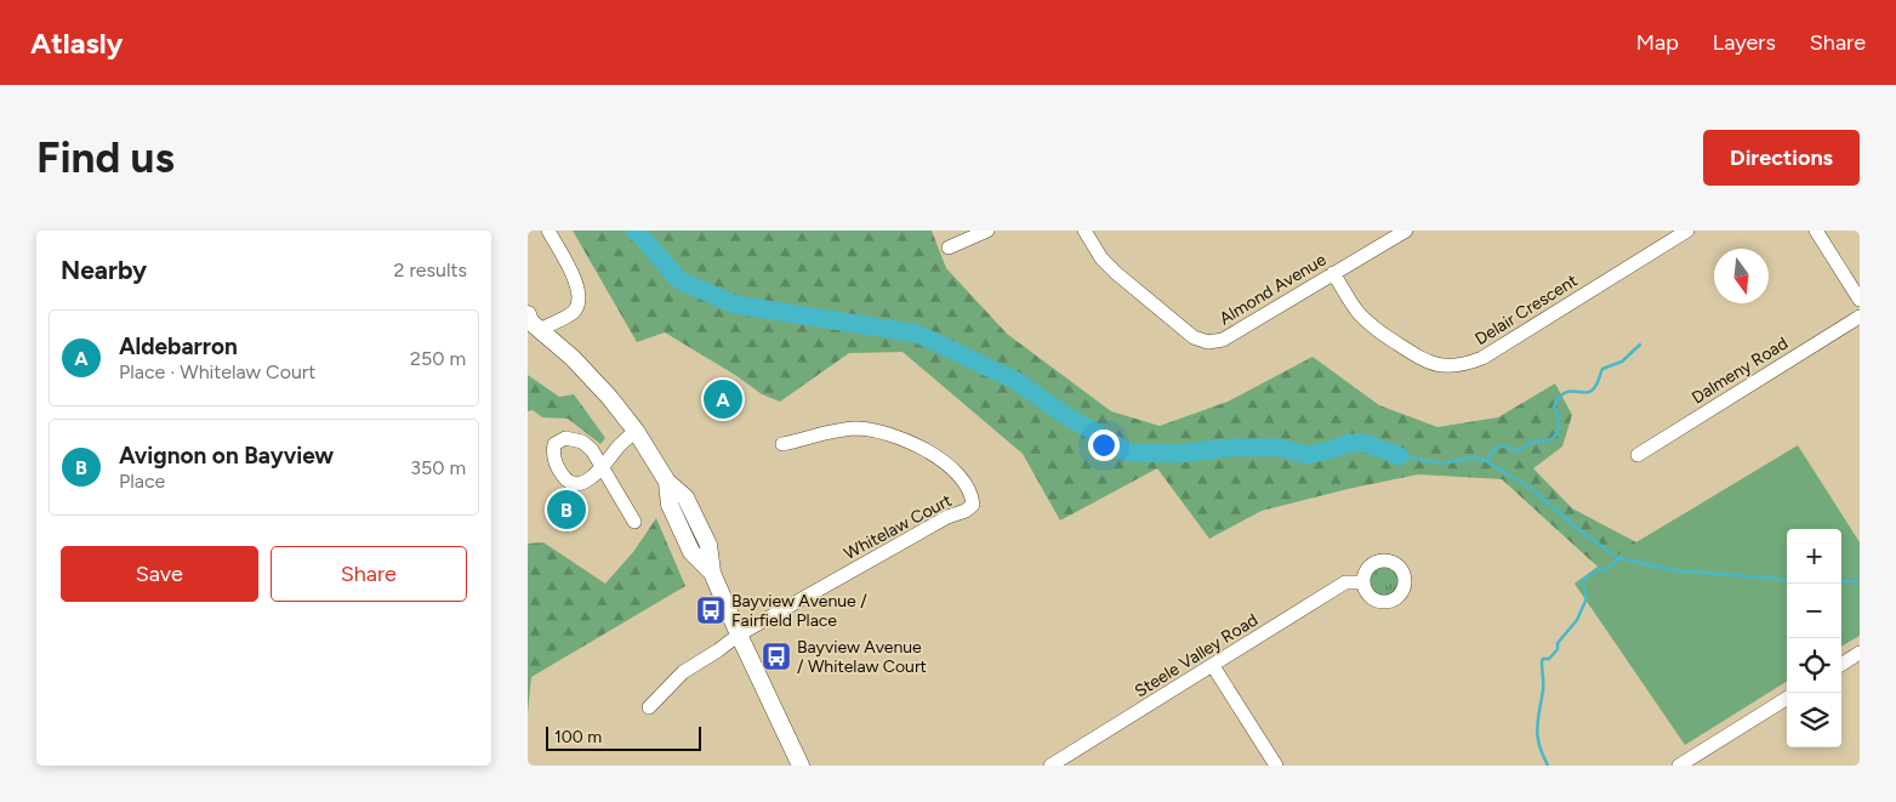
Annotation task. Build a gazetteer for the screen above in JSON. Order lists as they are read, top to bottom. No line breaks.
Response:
{"streets":{"street":["Almond Avenue","Delair Crescent","Dalmeny Road","Whitelaw Court","Steele Valley Road"]},"crossings":[["Almond Avenue","Delair Crescent"]],"places":{"bus stop":["Bayview Avenue / Fairfield Place","Bayview Avenue / Whitelaw Court"]},"scale_bar":"100 m","north":"bottom","page":{"header":"Atlasly","nav":["Map","Layers","Share"],"buttons":["Directions",["Save","Share"]],"title":"Find us","heading":["Nearby","2 results"],"list":[{"mark":"A","name":"Aldebarron","note":"Place · Whitelaw Court","value":"250 m"},{"mark":"B","name":"Avignon on Bayview","note":"Place","value":"350 m"}],"pins":["A","B"],"map_buttons":["+","−"],"scale":"100 m"}}
